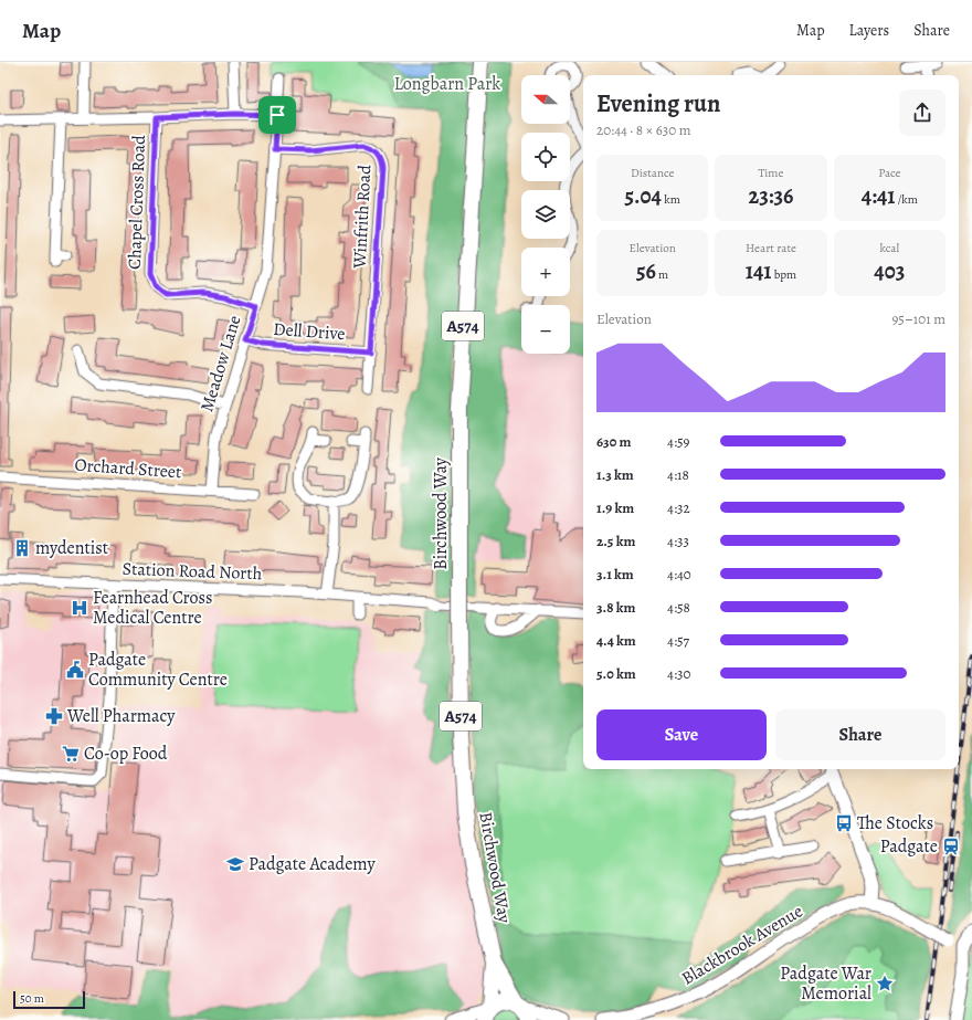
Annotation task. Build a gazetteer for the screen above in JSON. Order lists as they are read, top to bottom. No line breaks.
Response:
{"streets":{"main road":["A574","Birchwood Way"],"street":["Chapel Cross Road","Winfrith Road","Dell Drive","Meadow Lane","Orchard Street","Station Road North","Blackbrook Avenue"]},"crossings":[["Chapel Cross Road","Meadow Lane"],["Winfrith Road","Dell Drive"],["Winfrith Road","Meadow Lane"],["A574","Birchwood Way"],["Dell Drive","Meadow Lane"],["Meadow Lane","Orchard Street"]],"parks":["Longbarn Park"],"places":{"building":["mydentist"],"hospital":["Fearnhead Cross Medical Centre"],"public building":["Padgate Community Centre"],"pharmacy":["Well Pharmacy"],"supermarket":["Co-op Food"],"bus stop":["The Stocks"],"station":["Padgate"],"school or university":["Padgate Academy"],"place":["Padgate War Memorial"]},"scale_bar":"50 m","north":"left","page":{"header":"Map","nav":["Map","Layers","Share"],"map_buttons":["+","−"],"heading":["Evening run","20:44 · 8 × 630 m"],"stats":[["Distance","5.04 km"],["Time","23:36"],["Pace","4:41 /km"],["Elevation","56 m"],["Heart rate","141 bpm"],["kcal","403"]],"chart":["Elevation","95–101 m"],"list":[{"name":"630 m","note":"4:59"},{"name":"1.3 km","note":"4:18"},{"name":"1.9 km","note":"4:32"},{"name":"2.5 km","note":"4:33"},{"name":"3.1 km","note":"4:40"},{"name":"3.8 km","note":"4:58"},{"name":"4.4 km","note":"4:57"},{"name":"5.0 km","note":"4:30"}],"buttons":["Save","Share"],"scale":"50 m"}}
